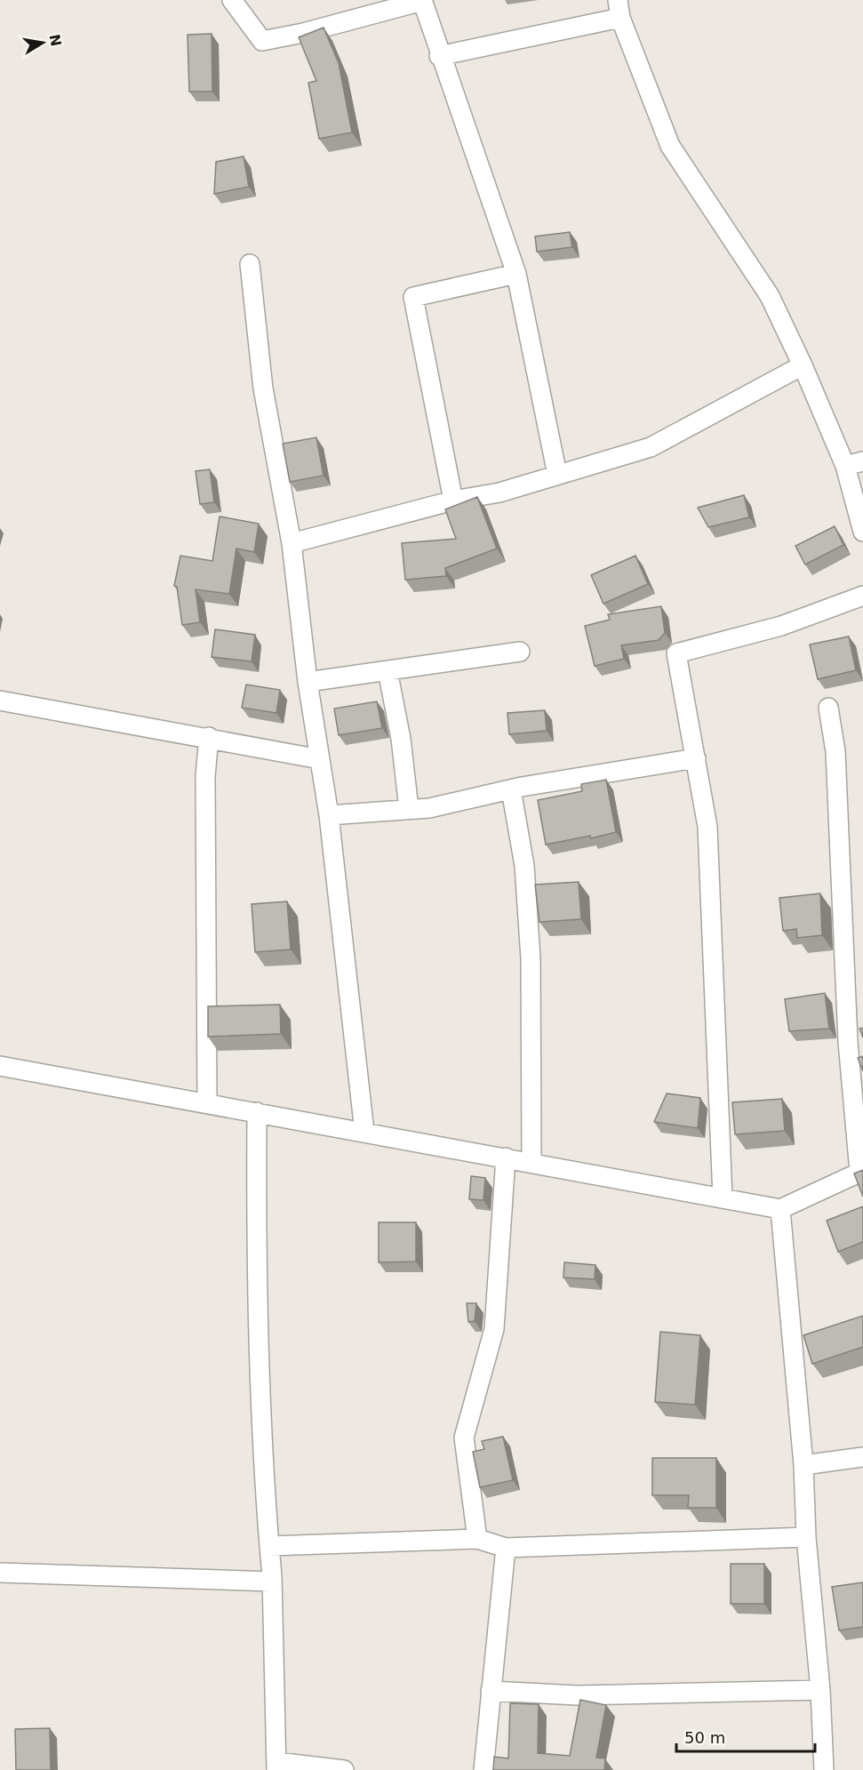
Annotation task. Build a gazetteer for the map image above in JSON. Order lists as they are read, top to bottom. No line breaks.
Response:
{"scale_bar":"50 m","north":"right"}
